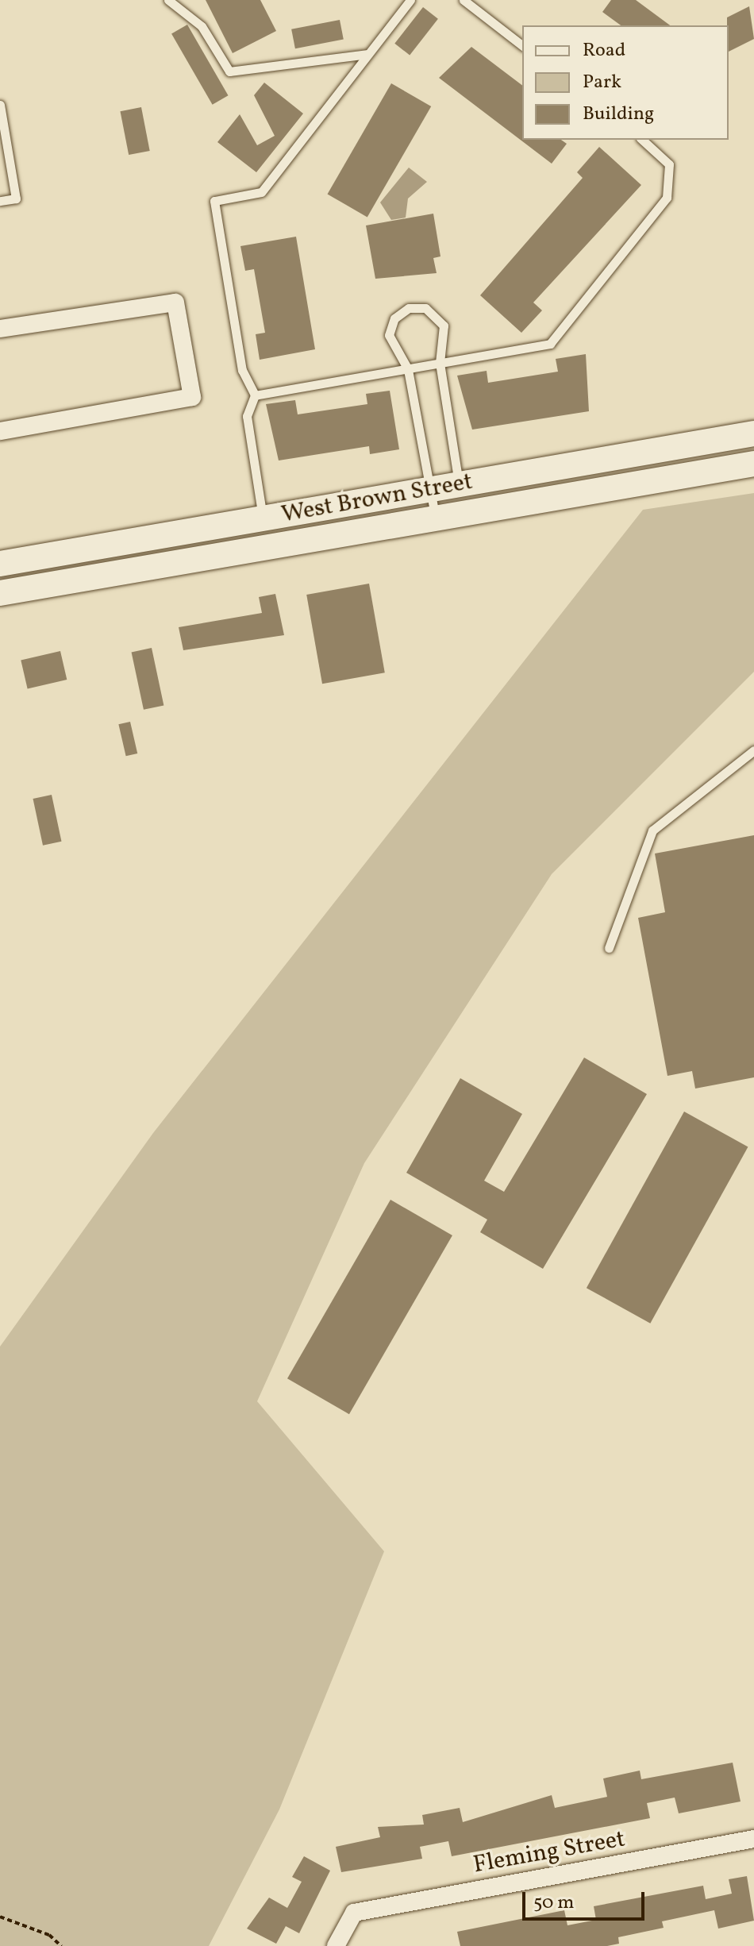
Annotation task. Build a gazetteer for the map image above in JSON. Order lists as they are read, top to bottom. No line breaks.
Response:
{"streets":{"main road":["West Brown Street"],"street":["Fleming Street"]},"legend":["Road","Park","Building"],"scale_bar":"50 m"}
